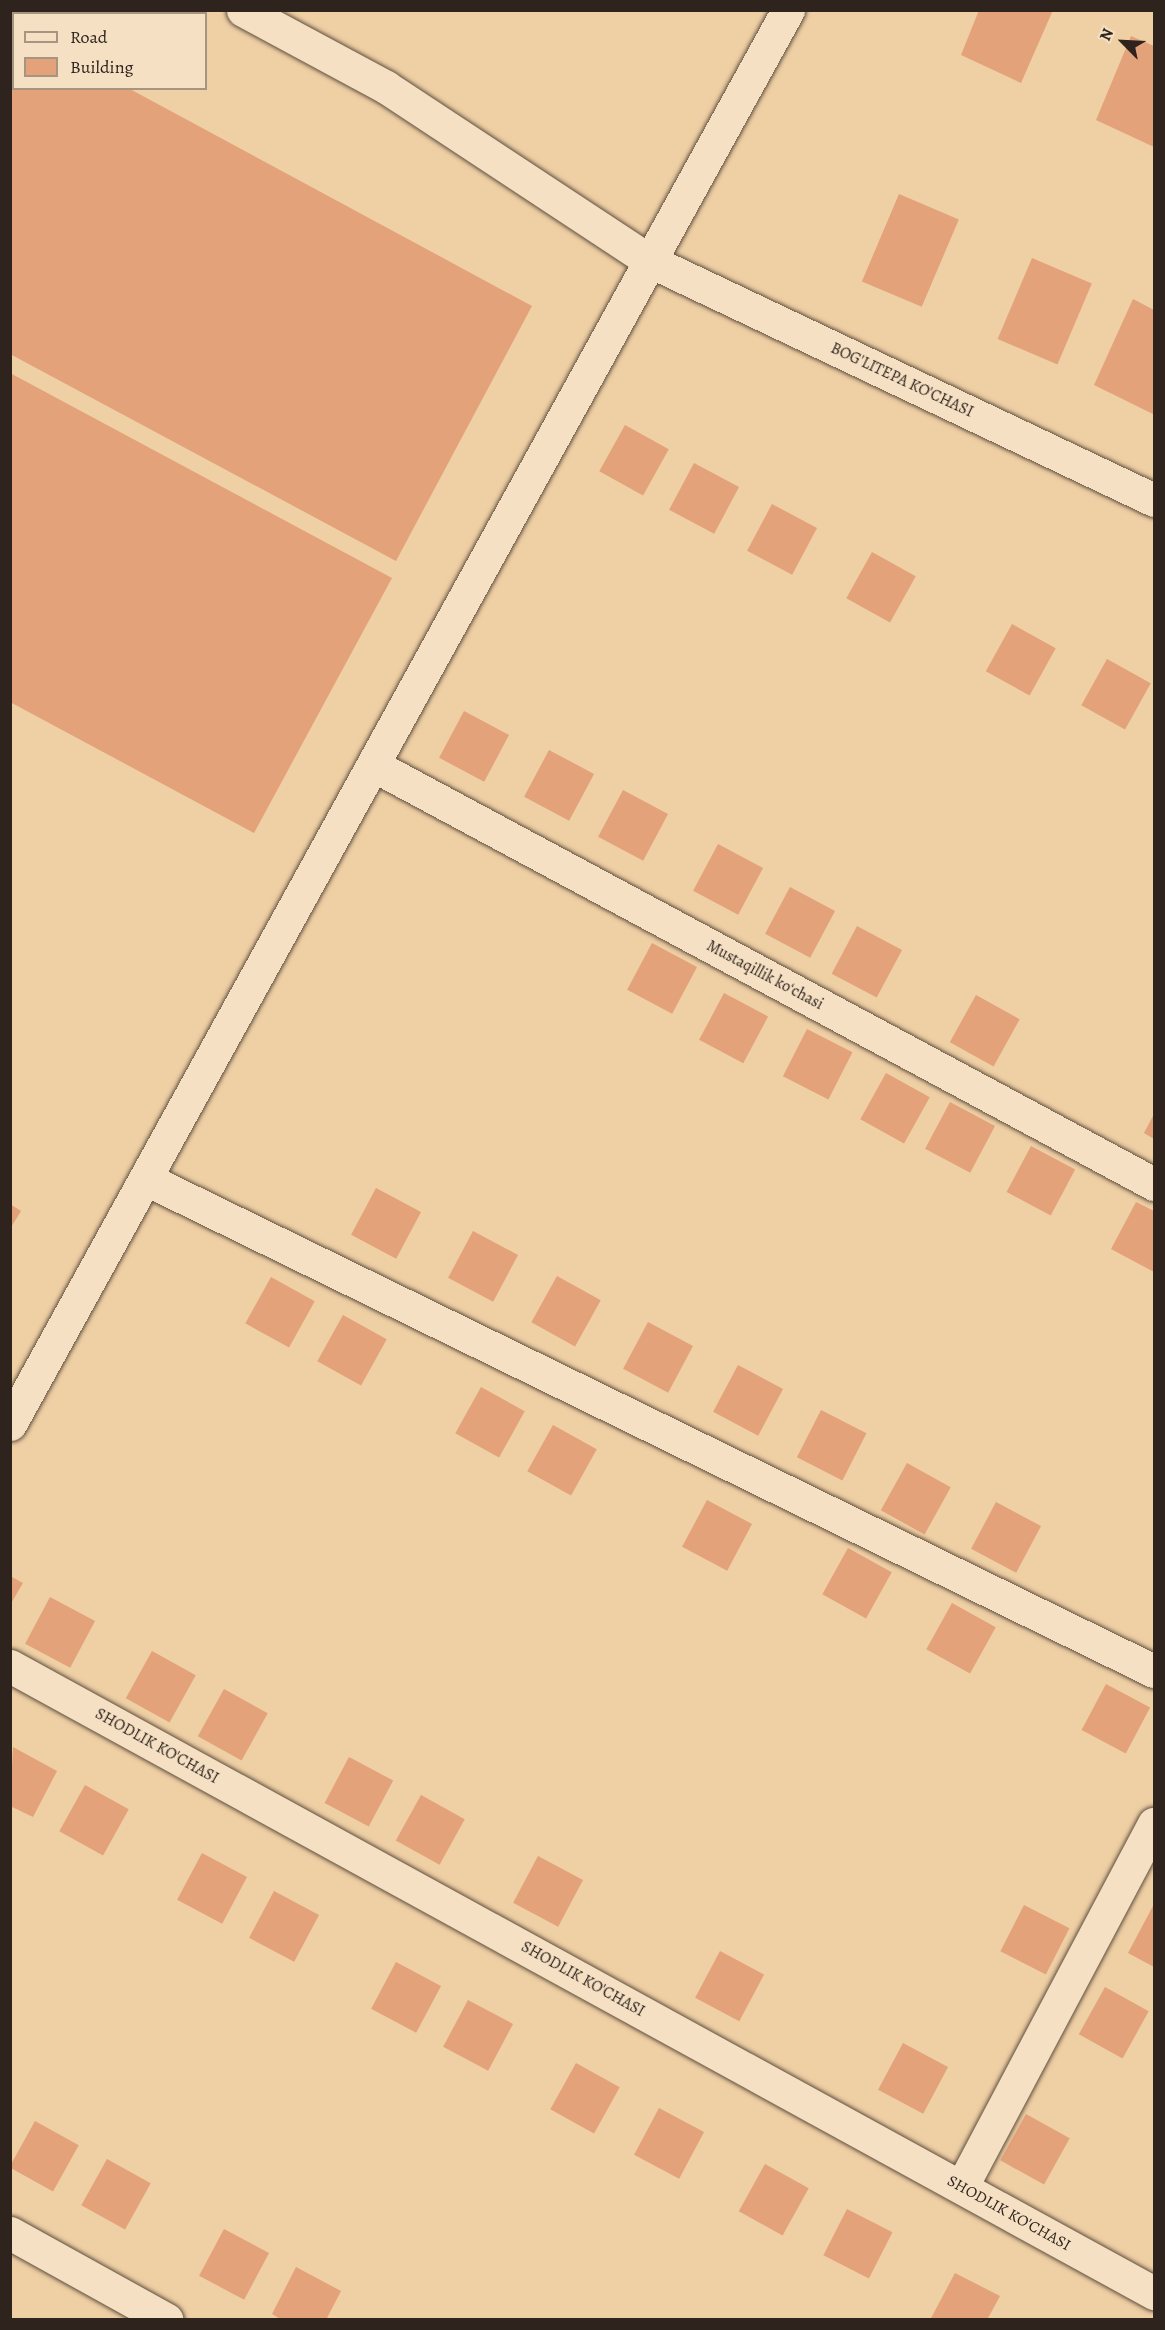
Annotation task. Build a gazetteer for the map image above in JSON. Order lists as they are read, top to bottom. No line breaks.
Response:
{"streets":{"street":["BOG'LITEPA KO'CHASI","Mustaqillik koʻchasi","SHODLIK KO'CHASI"]},"legend":["Road","Building"],"north":"top left"}
